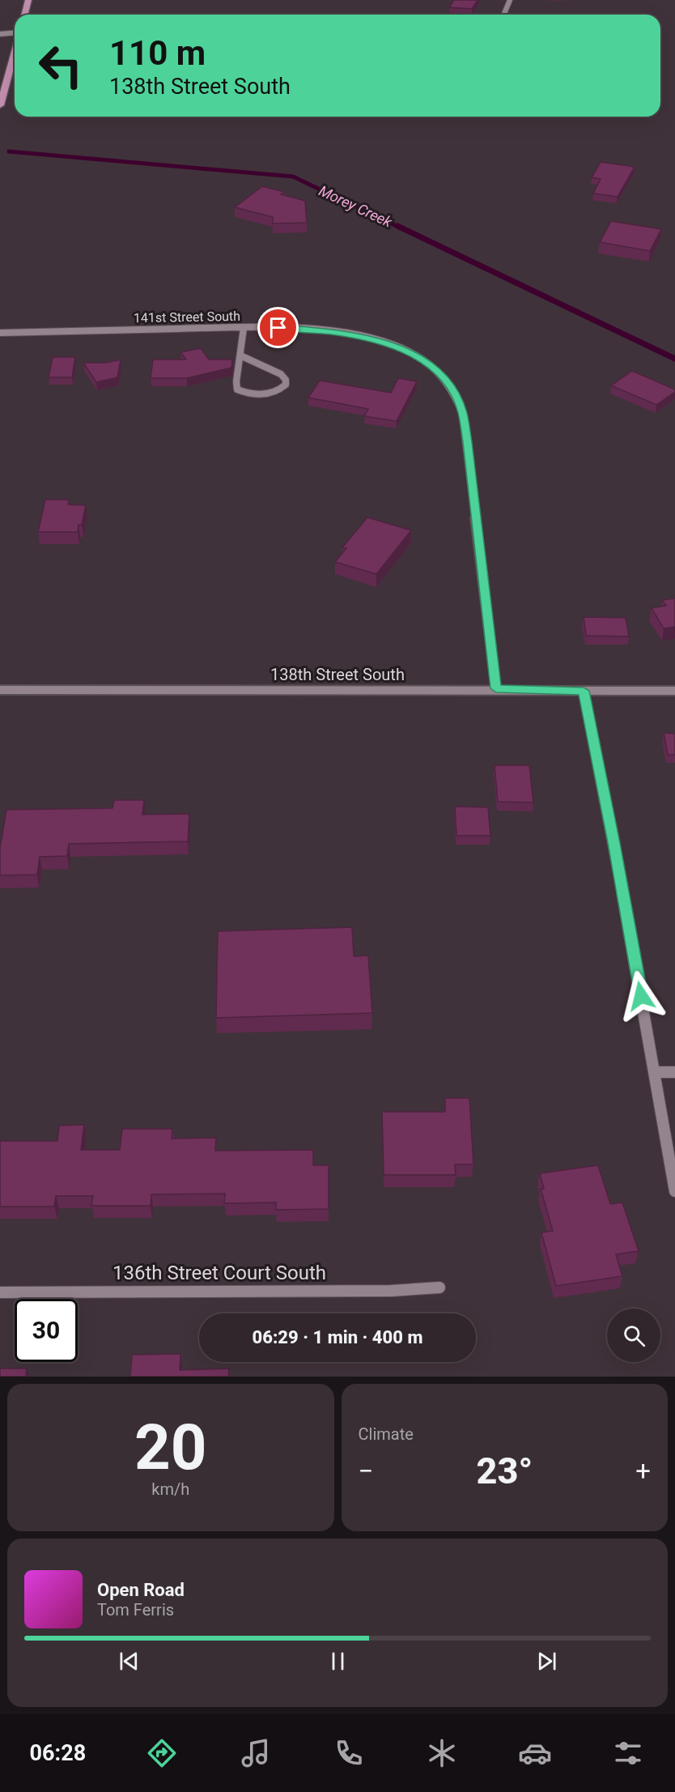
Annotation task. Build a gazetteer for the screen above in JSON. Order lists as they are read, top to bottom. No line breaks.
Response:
{"streets":{"street":["141st Street South","138th Street South","136th Street Court South"]},"crossings":[["141st Street South","138th Street South"]],"water":["Morey Creek"],"page":{"turn":["110 m","138th Street South"],"limit":"30","trip":"06:29 · 1 min · 400 m","tile":[["20","km/h"],"Climate"],"heat":["−","23°","+"],"song":["Open Road","Tom Ferris"],"tabs":"06:28"}}
